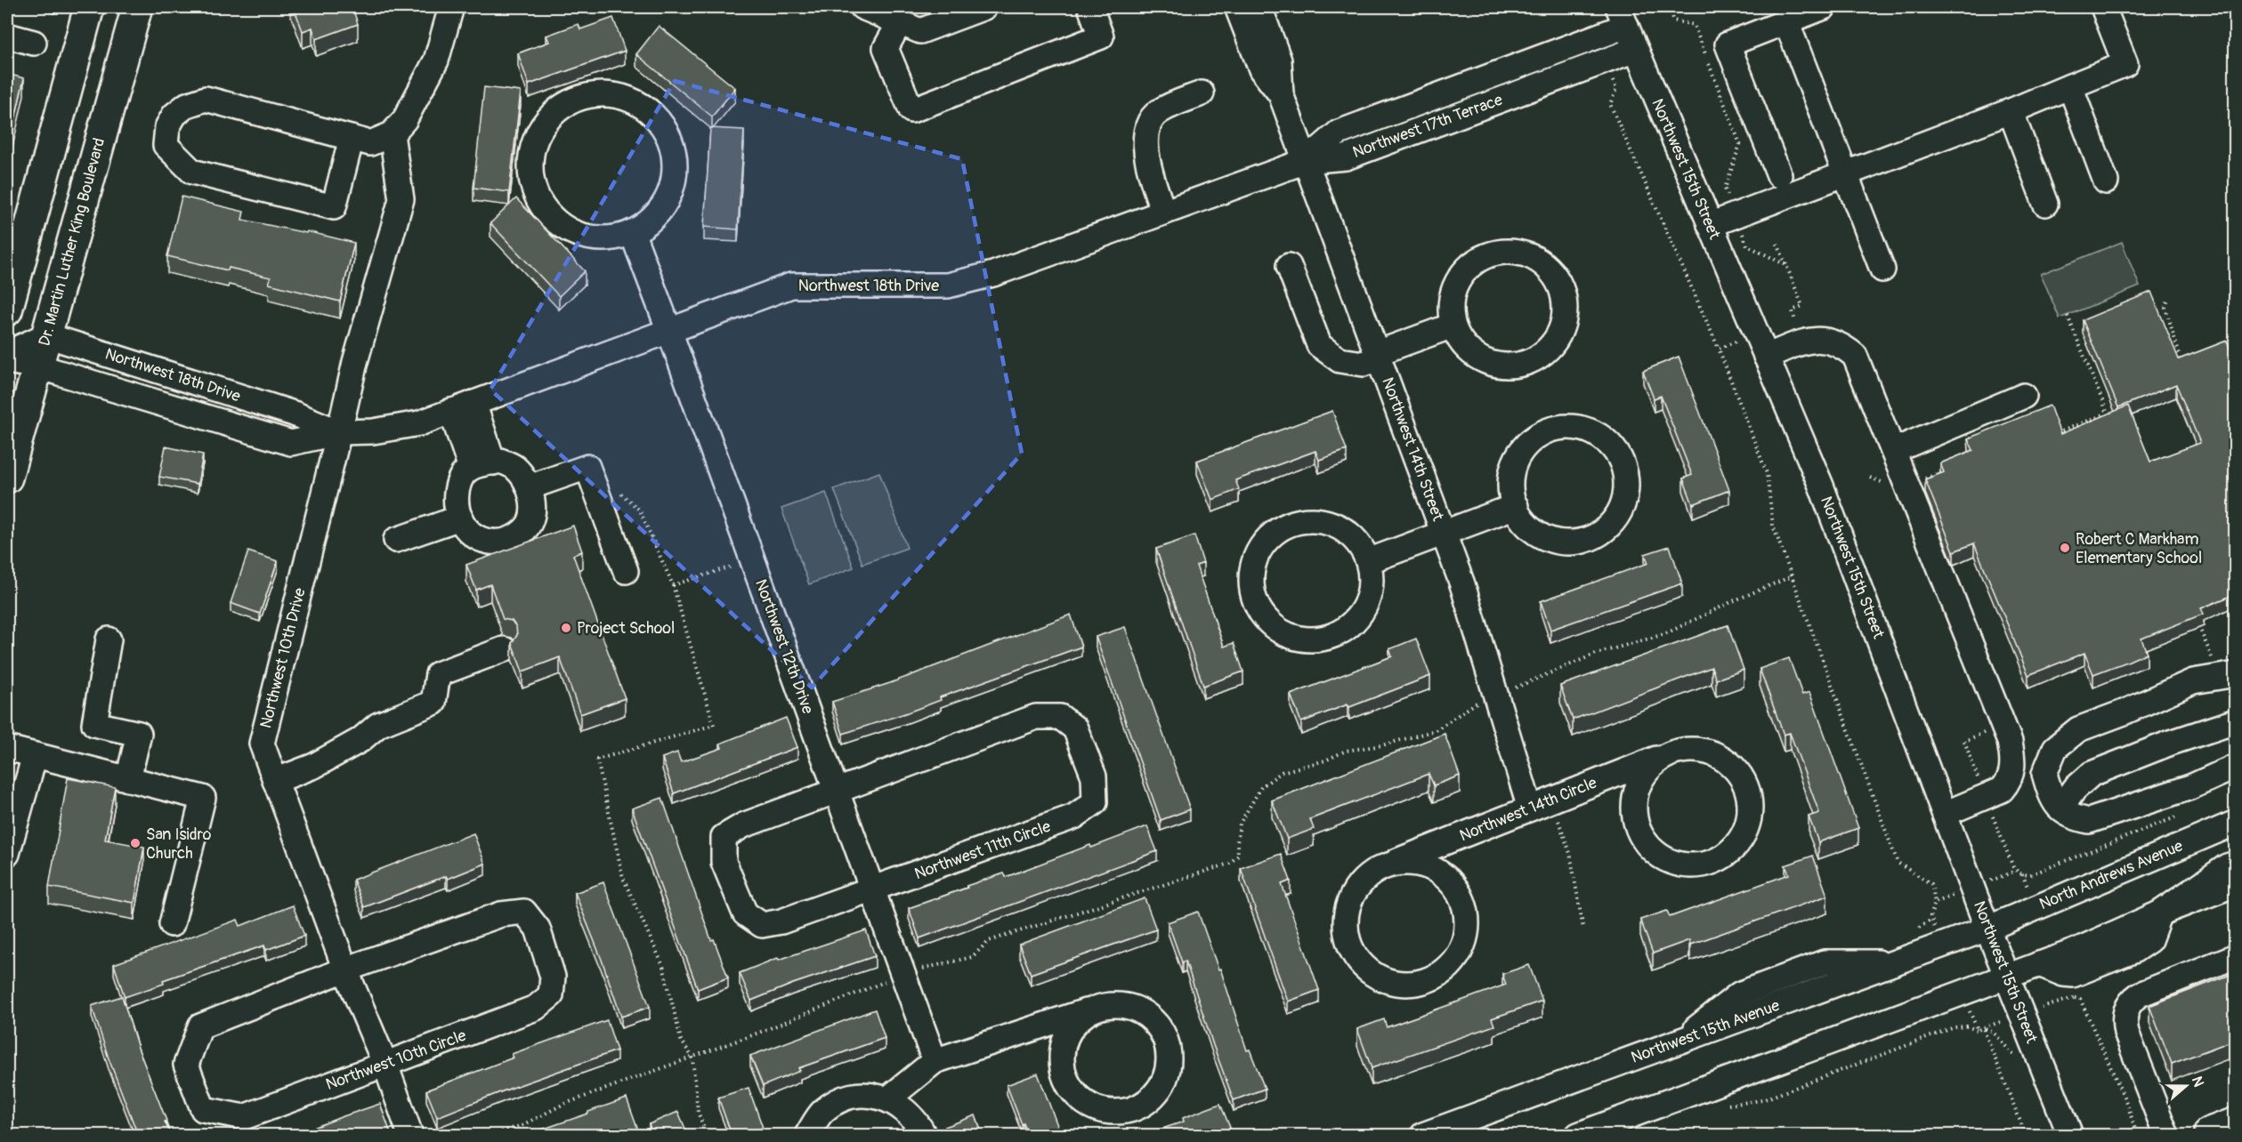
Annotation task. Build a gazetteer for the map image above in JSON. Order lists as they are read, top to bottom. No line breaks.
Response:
{"streets":{"main road":["Dr. Martin Luther King Boulevard"],"street":["Northwest 17th Terrace","Northwest 15th Street","Northwest 18th Drive","Northwest 14th Street","Northwest 12th Drive","Northwest 10th Drive","Northwest 14th Circle","Northwest 11th Circle","North Andrews Avenue","Northwest 15th Avenue","Northwest 10th Circle"]},"crossings":[["Northwest 17th Terrace","Northwest 15th Street"],["Northwest 17th Terrace","Northwest 18th Drive"],["Northwest 17th Terrace","Northwest 14th Street"],["Northwest 15th Street","North Andrews Avenue"],["Northwest 15th Street","Northwest 15th Avenue"],["Dr. Martin Luther King Boulevard","Northwest 18th Drive"],["Northwest 18th Drive","Northwest 14th Street"],["Northwest 18th Drive","Northwest 12th Drive"],["Northwest 18th Drive","Northwest 10th Drive"],["Northwest 14th Street","Northwest 14th Circle"],["Northwest 12th Drive","Northwest 11th Circle"],["Northwest 10th Drive","Northwest 10th Circle"],["North Andrews Avenue","Northwest 15th Avenue"]],"places":["Robert C Markham Elementary School","Project School","San Isidro Church"],"north":"right"}
